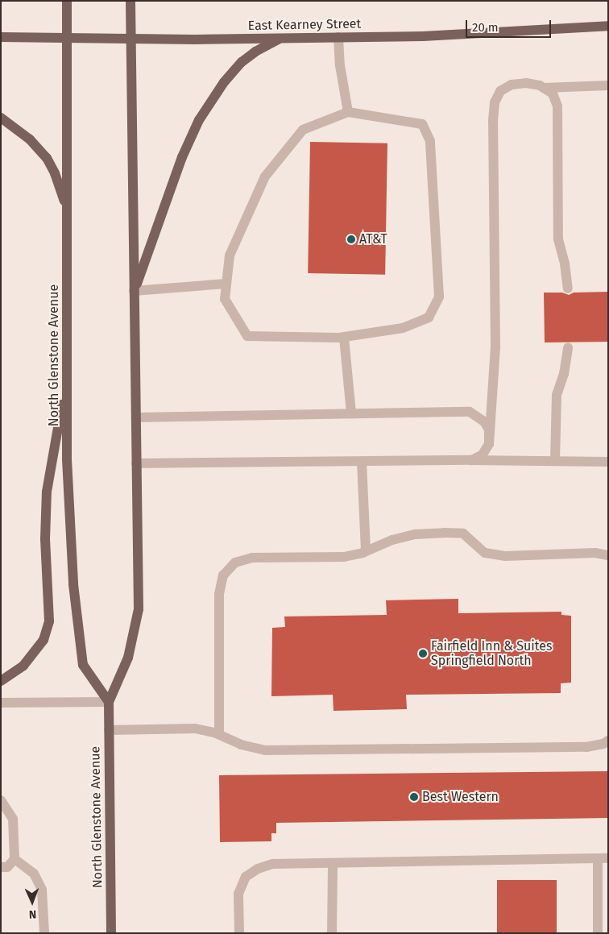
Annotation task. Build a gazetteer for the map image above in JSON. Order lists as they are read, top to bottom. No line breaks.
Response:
{"streets":{"main road":["East Kearney Street","North Glenstone Avenue"]},"crossings":[["East Kearney Street","North Glenstone Avenue"]],"places":["AT&T","Fairfield Inn & Suites Springfield North","Best Western"],"scale_bar":"20 m","north":"bottom"}
